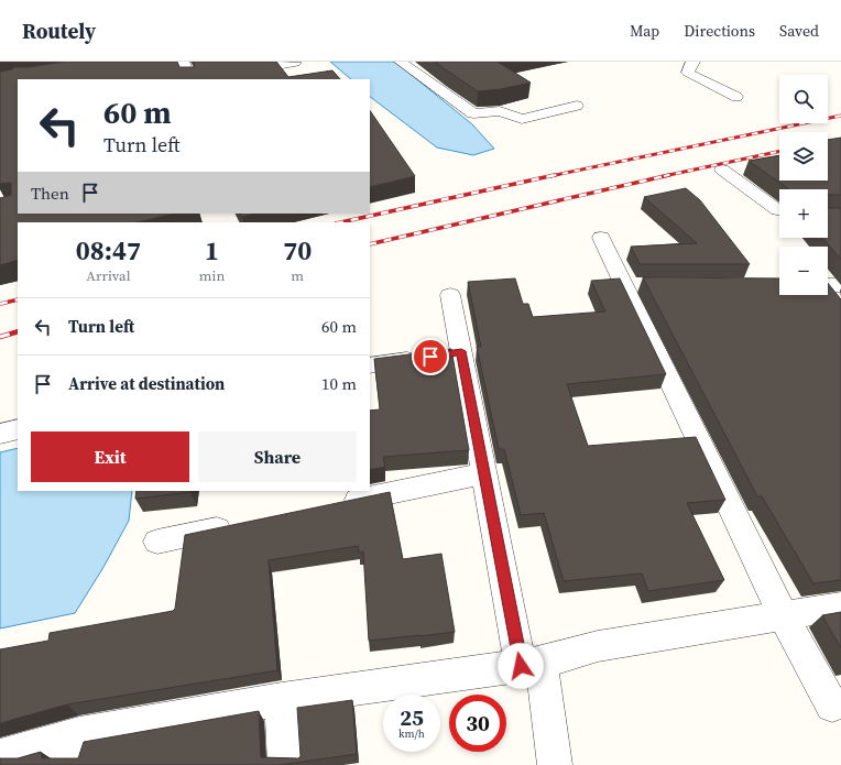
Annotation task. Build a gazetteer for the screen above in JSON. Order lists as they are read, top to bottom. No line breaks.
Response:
{"page":{"header":"Routely","nav":["Map","Directions","Saved"],"map_buttons":["+","−"],"turn":["60 m","Turn left"],"then":"Then","eta":["08:47","Arrival","1","min","70","m"],"list":[{"name":"Turn left","value":"60 m"},{"name":"Arrive at destination","value":"10 m"}],"buttons":["Exit","Share"],"speed":"25 km/h","limit":"30"}}
